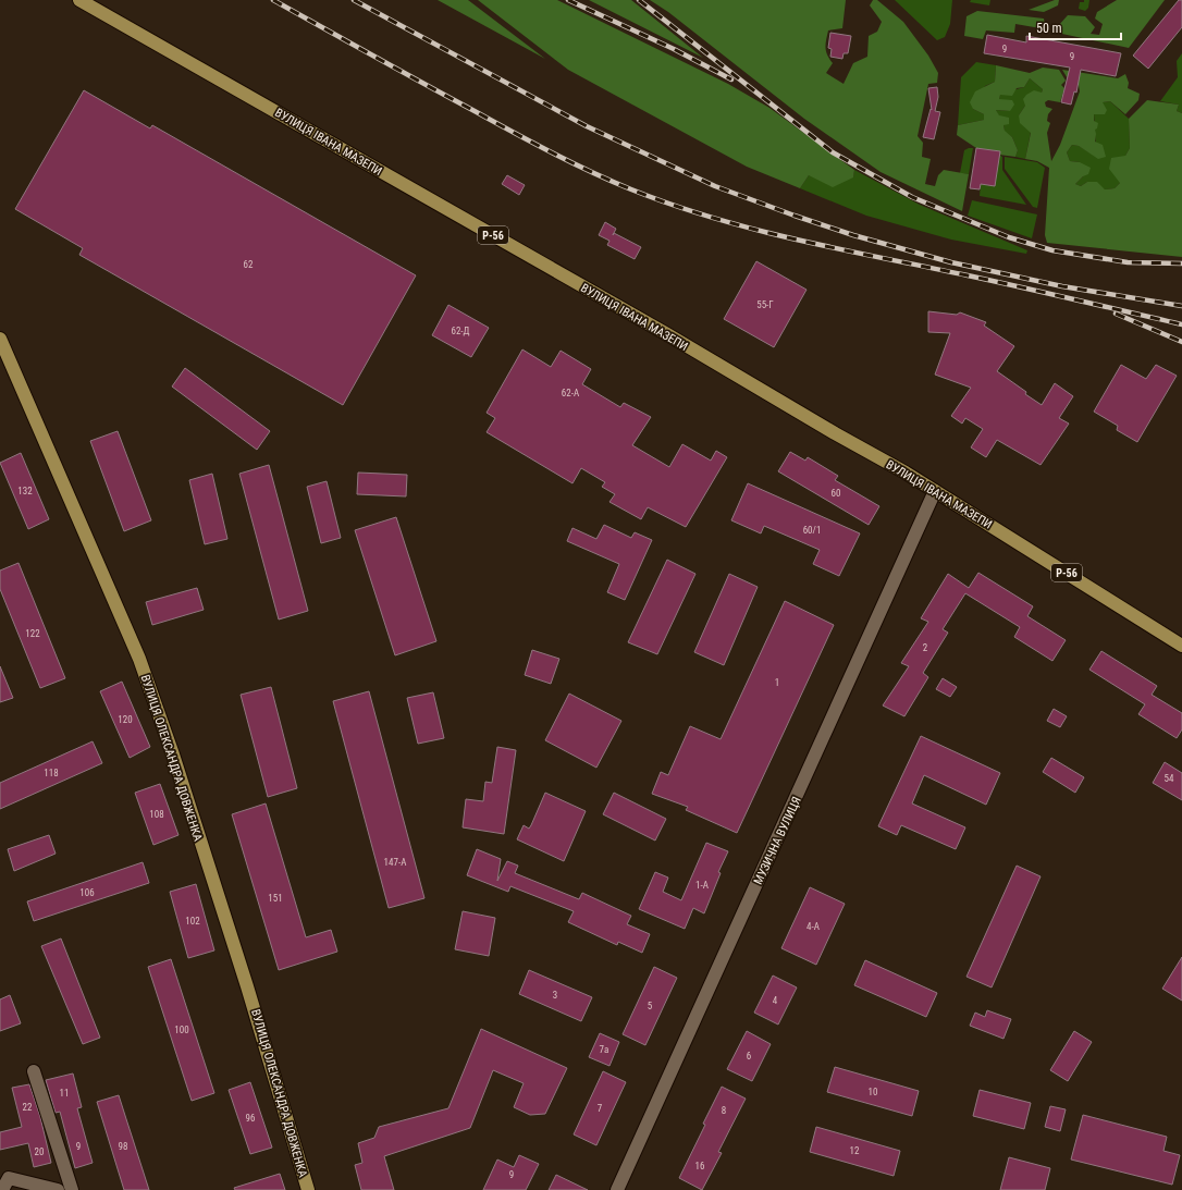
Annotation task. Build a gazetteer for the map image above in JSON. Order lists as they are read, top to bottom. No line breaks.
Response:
{"streets":{"main road":["ВУЛИЦЯ ІВАНА МАЗЕПИ","Р-56","ВУЛИЦЯ ОЛЕКСАНДРА ДОВЖЕНКА"],"street":["МУЗИЧНА ВУЛИЦЯ"]},"crossings":[["ВУЛИЦЯ ІВАНА МАЗЕПИ","МУЗИЧНА ВУЛИЦЯ"]],"house_numbers":["9","9","62","55-Г","62-Д","62-А","132","60","60/1","122","2","1","120","118","54","108","147-А","1-А","106","151","102","4-А","3","4","5","100","7а","6","10","11","22","7","8","96","9","98","12","20","16","9"],"scale_bar":"50 m"}
